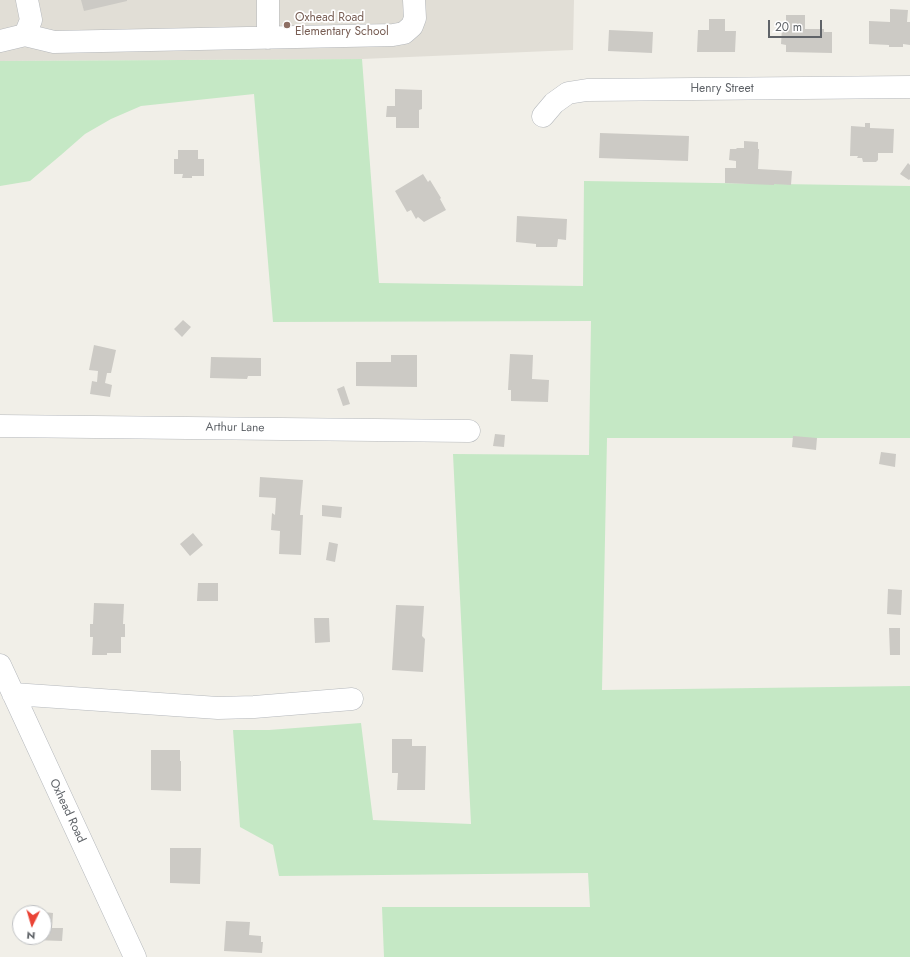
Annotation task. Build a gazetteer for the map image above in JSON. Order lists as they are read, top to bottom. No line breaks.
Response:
{"streets":{"street":["Henry Street","Arthur Lane","Oxhead Road"]},"places":["Oxhead Road Elementary School"],"scale_bar":"20 m","north":"bottom"}
